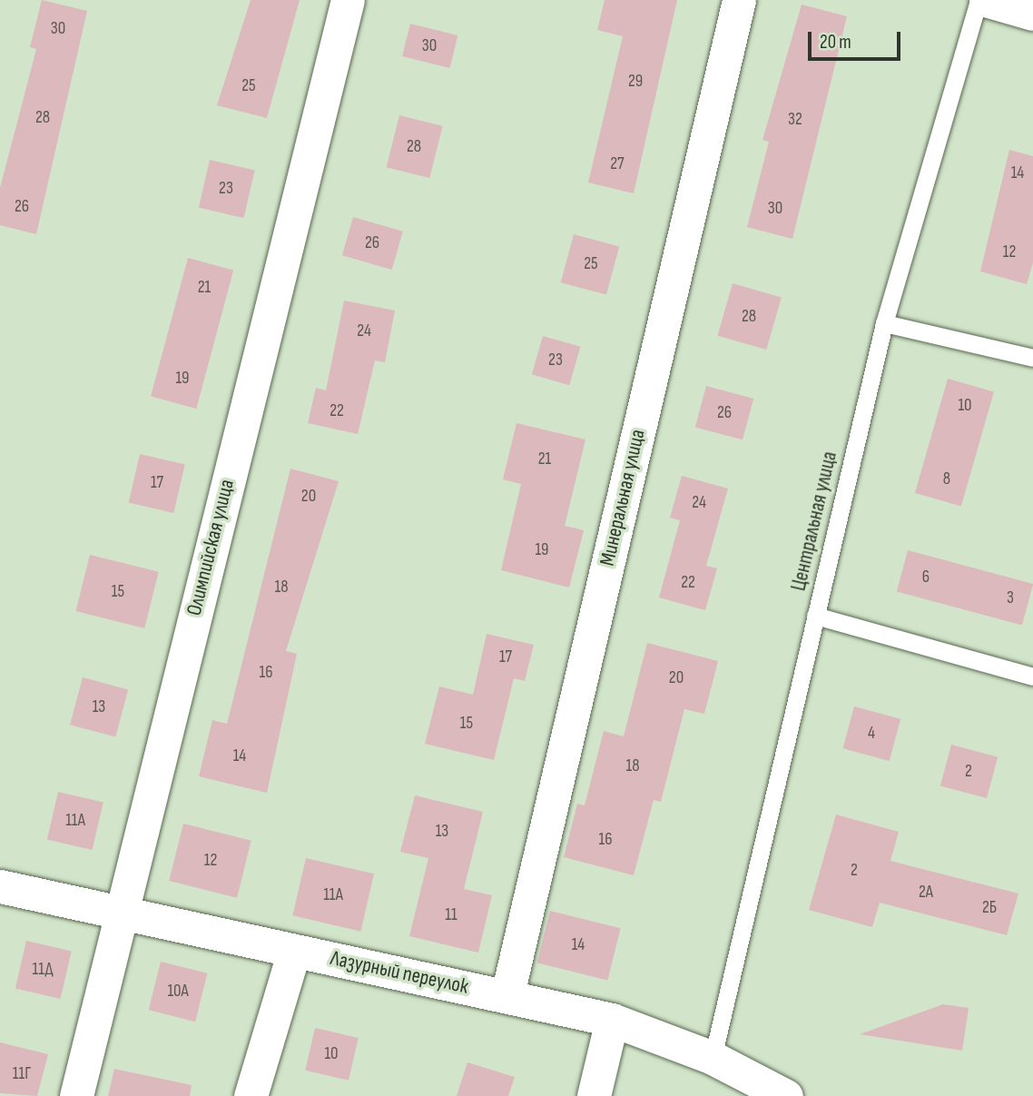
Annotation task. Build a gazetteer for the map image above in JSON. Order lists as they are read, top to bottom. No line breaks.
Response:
{"streets":{"street":["Минеральная улица","Олимпийская улица","Лазурный переулок"],"lane":["Центральная улица"]},"crossings":[["Минеральная улица","Лазурный переулок"],["Центральная улица","Лазурный переулок"],["Олимпийская улица","Лазурный переулок"]],"house_numbers":["30","30","29","25","28","32","28","27","14","23","26","30","26","12","25","21","28","24","23","19","10","22","26","21","8","17","20","24","19","6","22","18","15","3","17","16","20","13","15","4","14","18","2","11А","13","16","12","2","2А","11А","2Б","11","14","11Д","10А","10","11Г"],"scale_bar":"20 m"}
